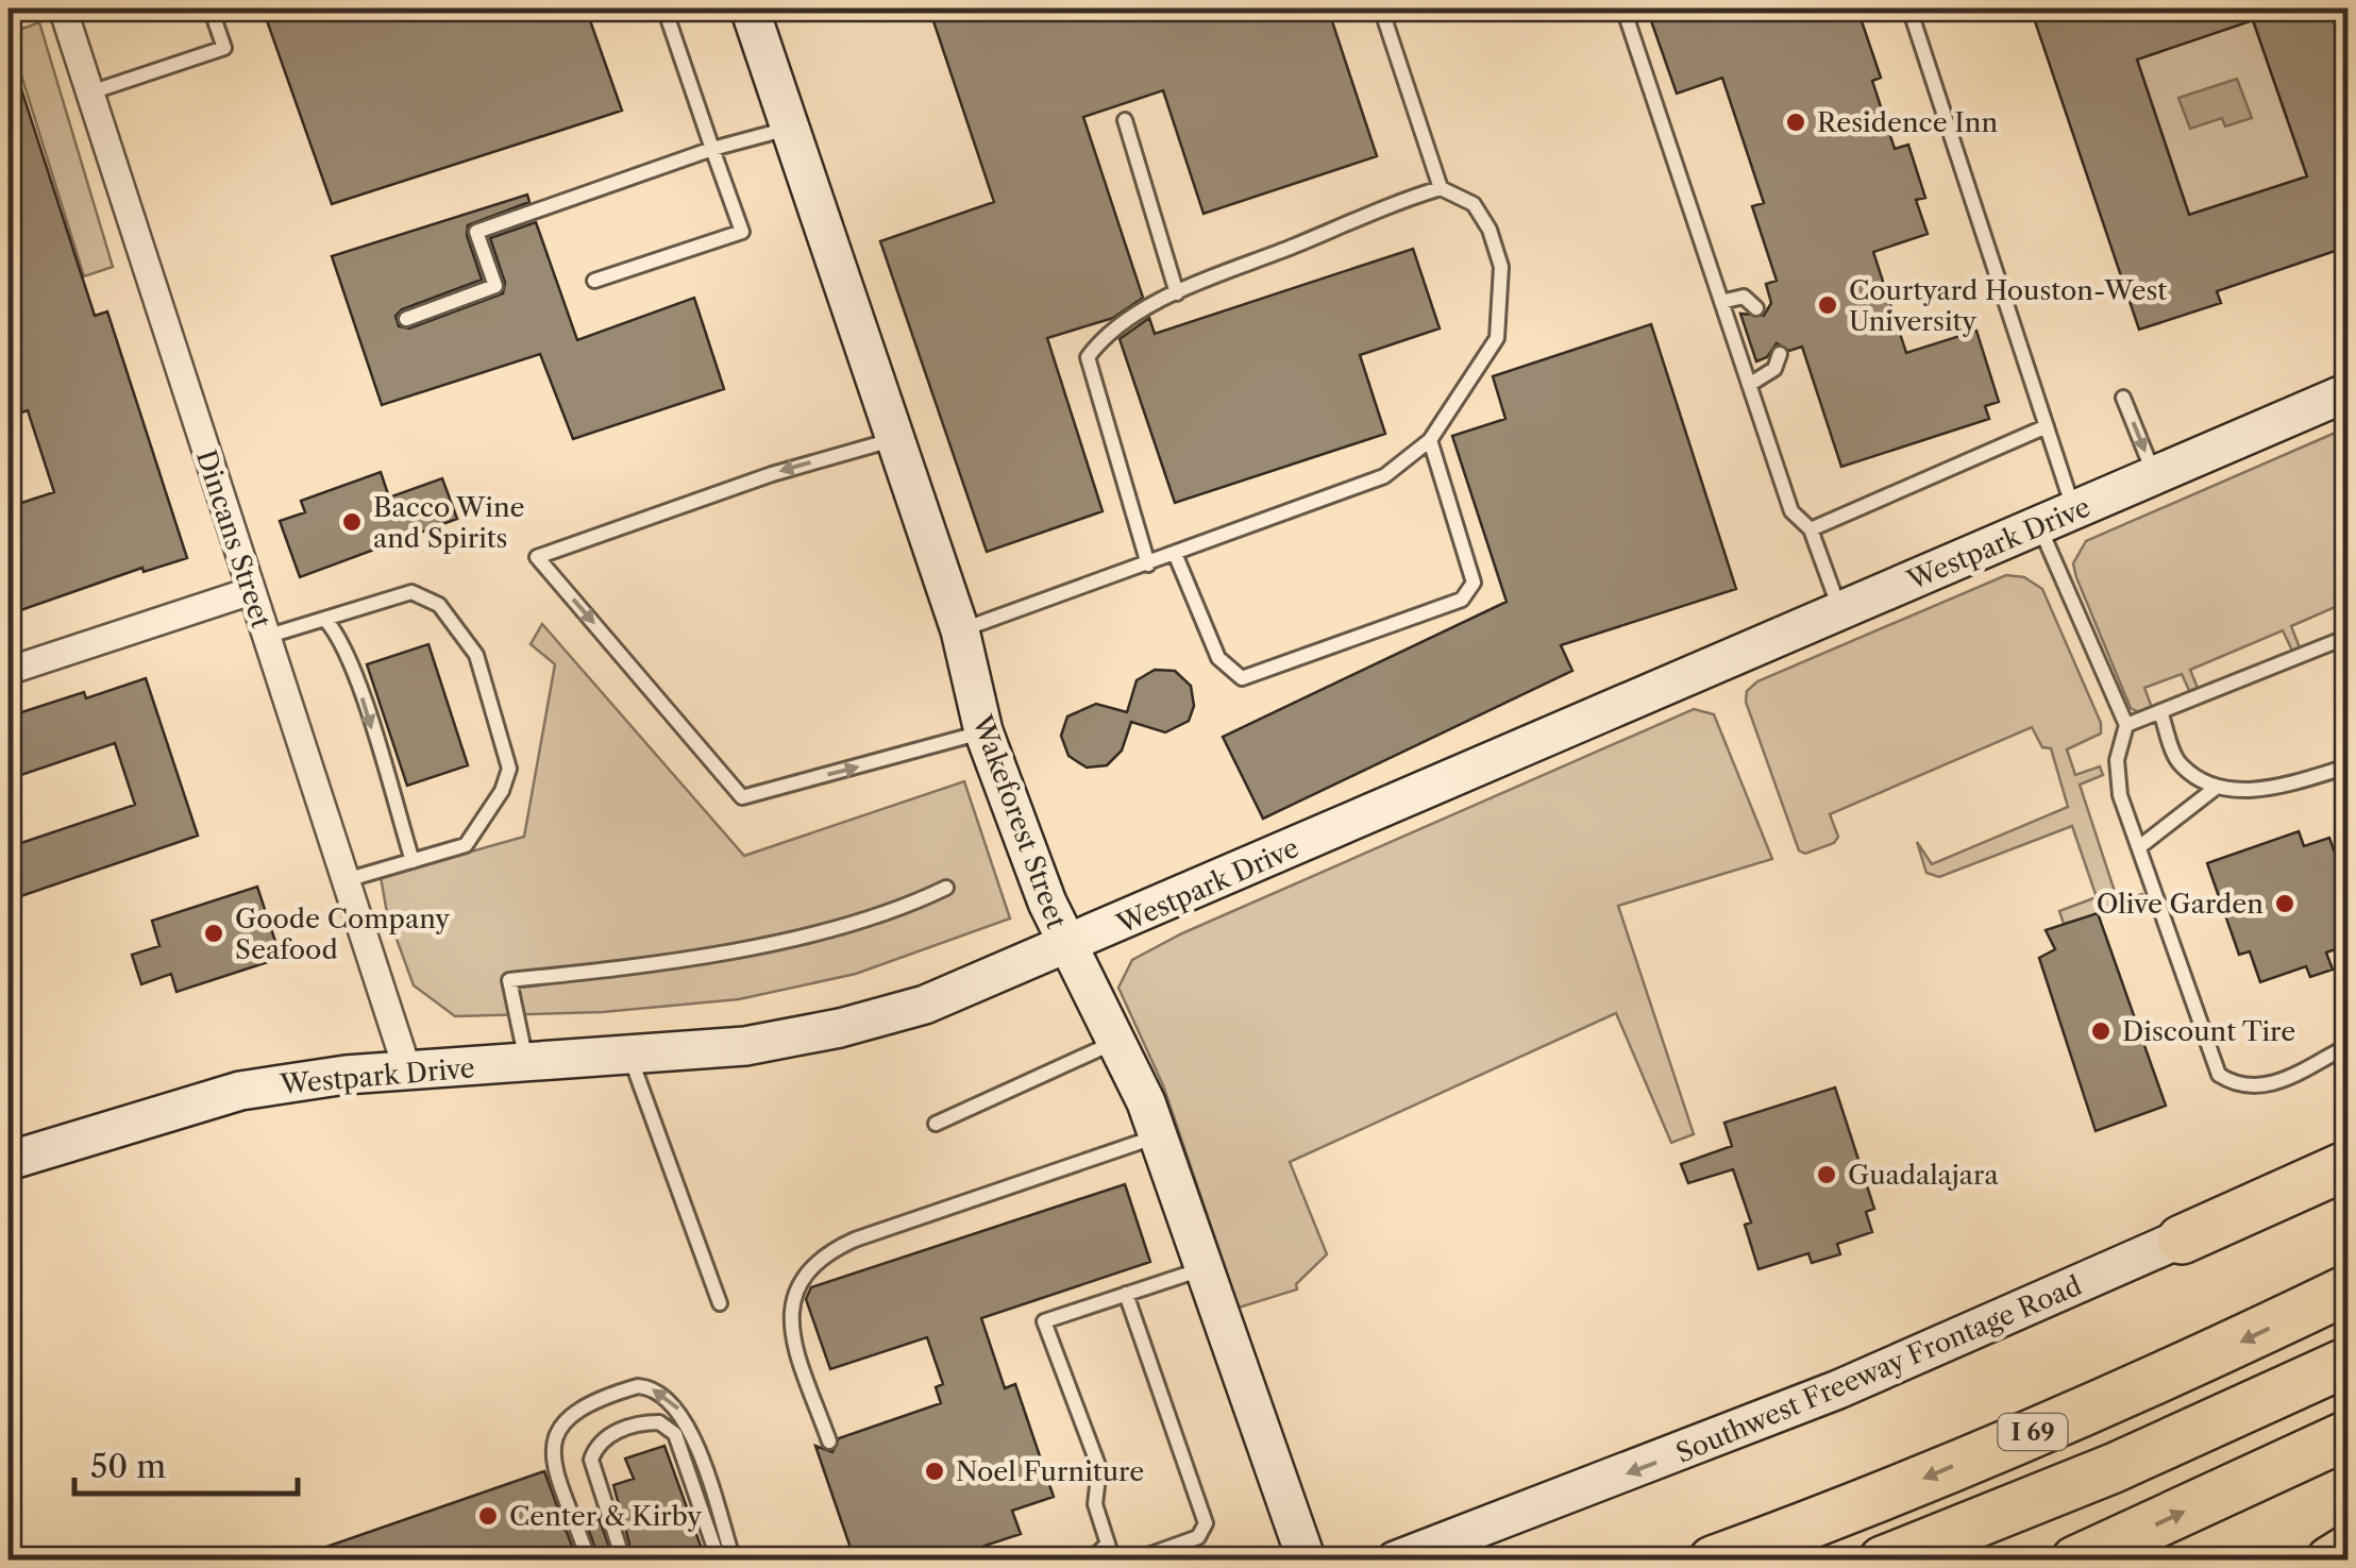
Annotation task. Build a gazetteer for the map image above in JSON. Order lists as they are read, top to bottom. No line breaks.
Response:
{"streets":{"highway":["I 69"],"main road":["Westpark Drive","Wakeforest Street","Southwest Freeway Frontage Road"],"street":["Dincans Street"]},"crossings":[["Dincans Street","Westpark Drive"],["Westpark Drive","Wakeforest Street"]],"one_way":["Southwest Freeway Frontage Road"],"places":["Residence Inn","Courtyard Houston-West University","Bacco Wine and Spirits","Olive Garden","Goode Company Seafood","Discount Tire","Guadalajara","Noel Furniture","Center & Kirby"],"scale_bar":"50 m"}
